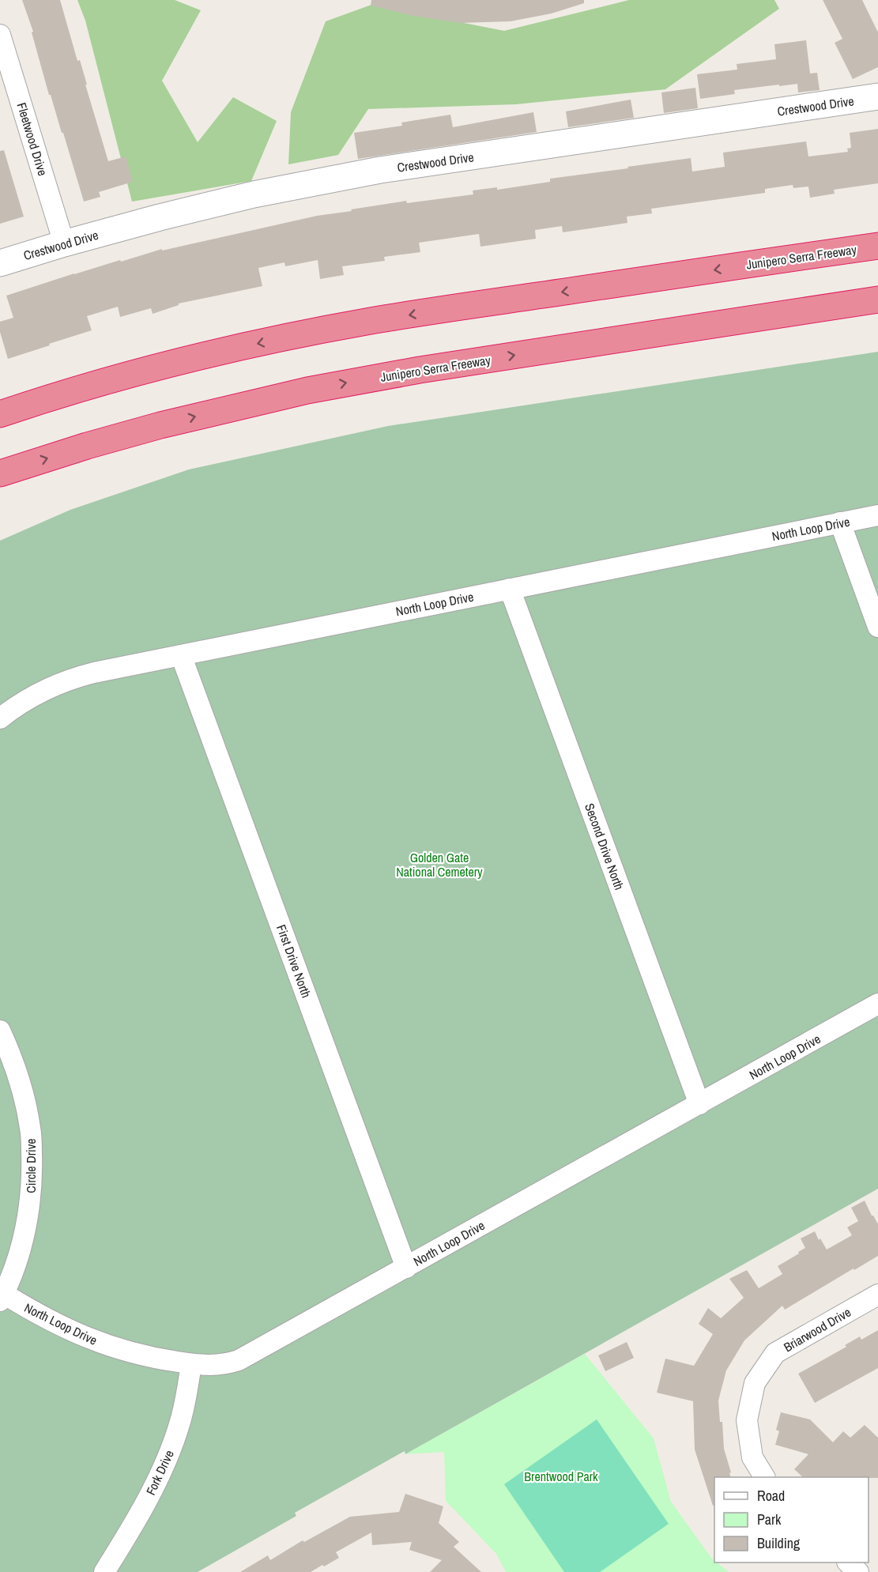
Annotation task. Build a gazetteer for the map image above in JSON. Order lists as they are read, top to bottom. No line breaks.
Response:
{"streets":{"highway":["Junipero Serra Freeway"],"street":["Crestwood Drive","Fleetwood Drive","North Loop Drive","Second Drive North","First Drive North","Circle Drive","Briarwood Drive","Fork Drive"]},"crossings":[["Crestwood Drive","Fleetwood Drive"],["North Loop Drive","Second Drive North"],["North Loop Drive","First Drive North"],["North Loop Drive","Circle Drive"],["North Loop Drive","Fork Drive"]],"parks":["Golden Gate National Cemetery","Brentwood Park"],"legend":["Road","Park","Building"]}
